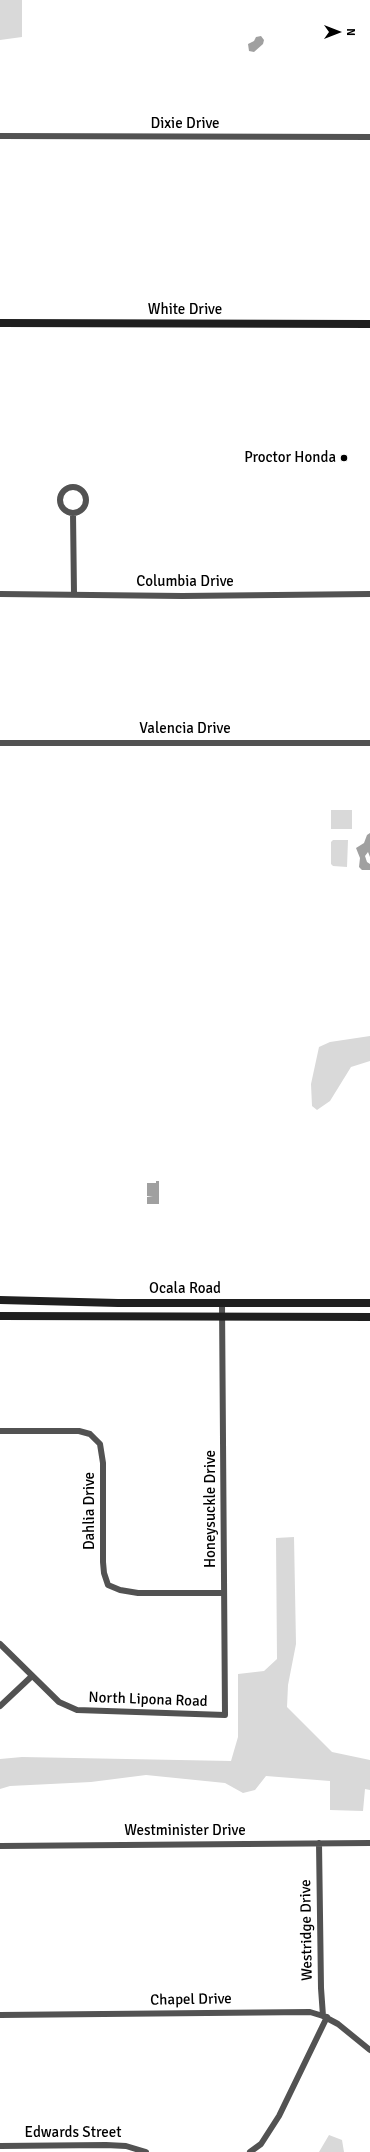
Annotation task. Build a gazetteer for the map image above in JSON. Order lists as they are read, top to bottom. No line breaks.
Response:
{"streets":{"main road":["White Drive","Ocala Road"],"street":["Dixie Drive","Columbia Drive","Valencia Drive","Honeysuckle Drive","Dahlia Drive","North Lipona Road","Westminister Drive","Westridge Drive","Chapel Drive","Edwards Street"]},"crossings":[["Ocala Road","Honeysuckle Drive"],["Honeysuckle Drive","Dahlia Drive"],["Honeysuckle Drive","North Lipona Road"],["Westminister Drive","Westridge Drive"],["Westridge Drive","Chapel Drive"]],"places":["Proctor Honda"],"north":"right"}
